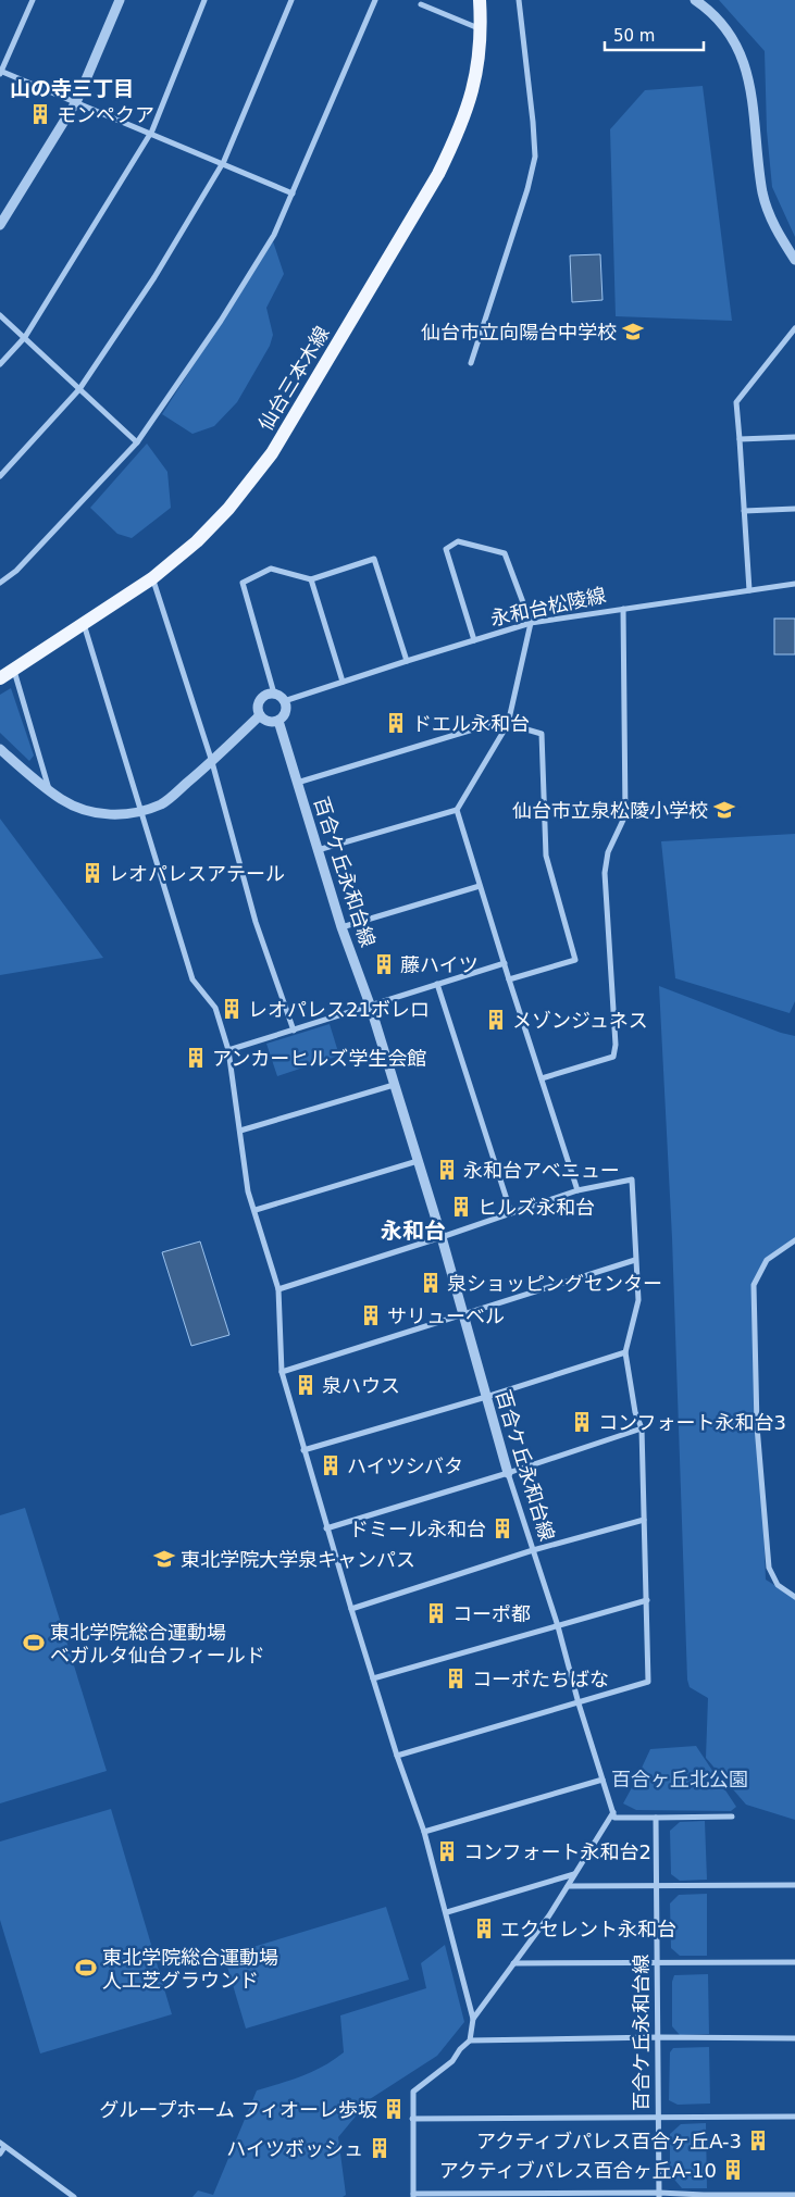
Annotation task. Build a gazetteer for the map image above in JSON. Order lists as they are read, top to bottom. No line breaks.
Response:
{"streets":{"main road":["仙台三本木線"],"street":["永和台松陵線","百合ケ丘永和台線"]},"crossings":[["永和台松陵線","百合ケ丘永和台線"]],"districts":["山の寺三丁目","永和台"],"parks":["百合ヶ丘北公園"],"places":{"building":["モンペクア","ドエル永和台","レオパレスアテール","藤ハイツ","レオパレス21ボレロ","メゾンジュネス","アンカーヒルズ学生会館","永和台アベニュー","ヒルズ永和台","泉ショッピングセンター","サリューベル","泉ハウス","コンフォート永和台3","ハイツシバタ","ドミール永和台","コーポ都","コーポたちばな","コンフォート永和台2","エクセレント永和台","グループホーム フィオーレ歩坂","アクティブパレス百合ヶ丘A-3","ハイツボッシュ","アクティブパレス百合ヶ丘A-10"],"school or university":["仙台市立向陽台中学校","仙台市立泉松陵小学校","東北学院大学泉キャンパス"],"sports":["東北学院総合運動場 ベガルタ仙台フィールド","東北学院総合運動場 人工芝グラウンド"]},"scale_bar":"50 m"}
